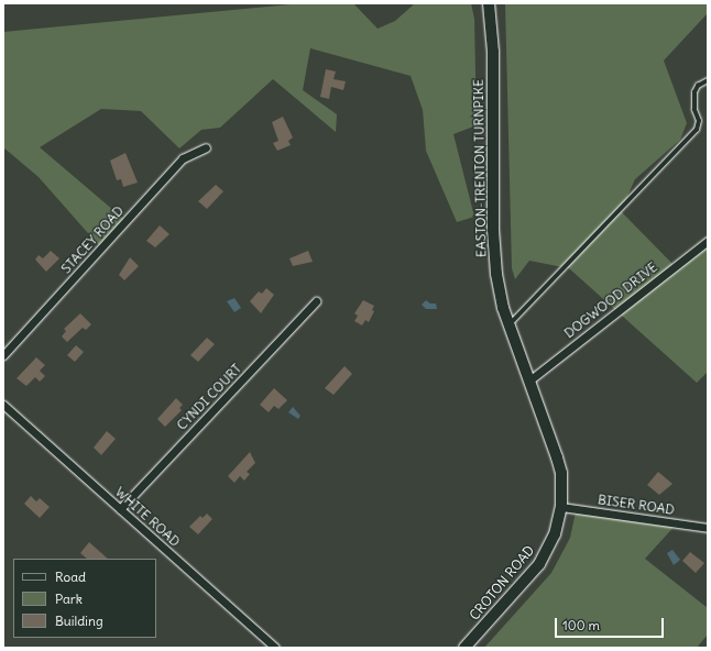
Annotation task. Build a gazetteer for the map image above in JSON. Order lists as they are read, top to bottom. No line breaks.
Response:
{"streets":{"main road":["EASTON-TRENTON TURNPIKE","CROTON ROAD"],"street":["STACEY ROAD","DOGWOOD DRIVE","CYNDI COURT","BISER ROAD","WHITE ROAD"]},"crossings":[["EASTON-TRENTON TURNPIKE","DOGWOOD DRIVE"],["EASTON-TRENTON TURNPIKE","BISER ROAD"],["EASTON-TRENTON TURNPIKE","CROTON ROAD"],["CYNDI COURT","WHITE ROAD"],["BISER ROAD","CROTON ROAD"]],"legend":["Road","Park","Building"],"scale_bar":"100 m"}
